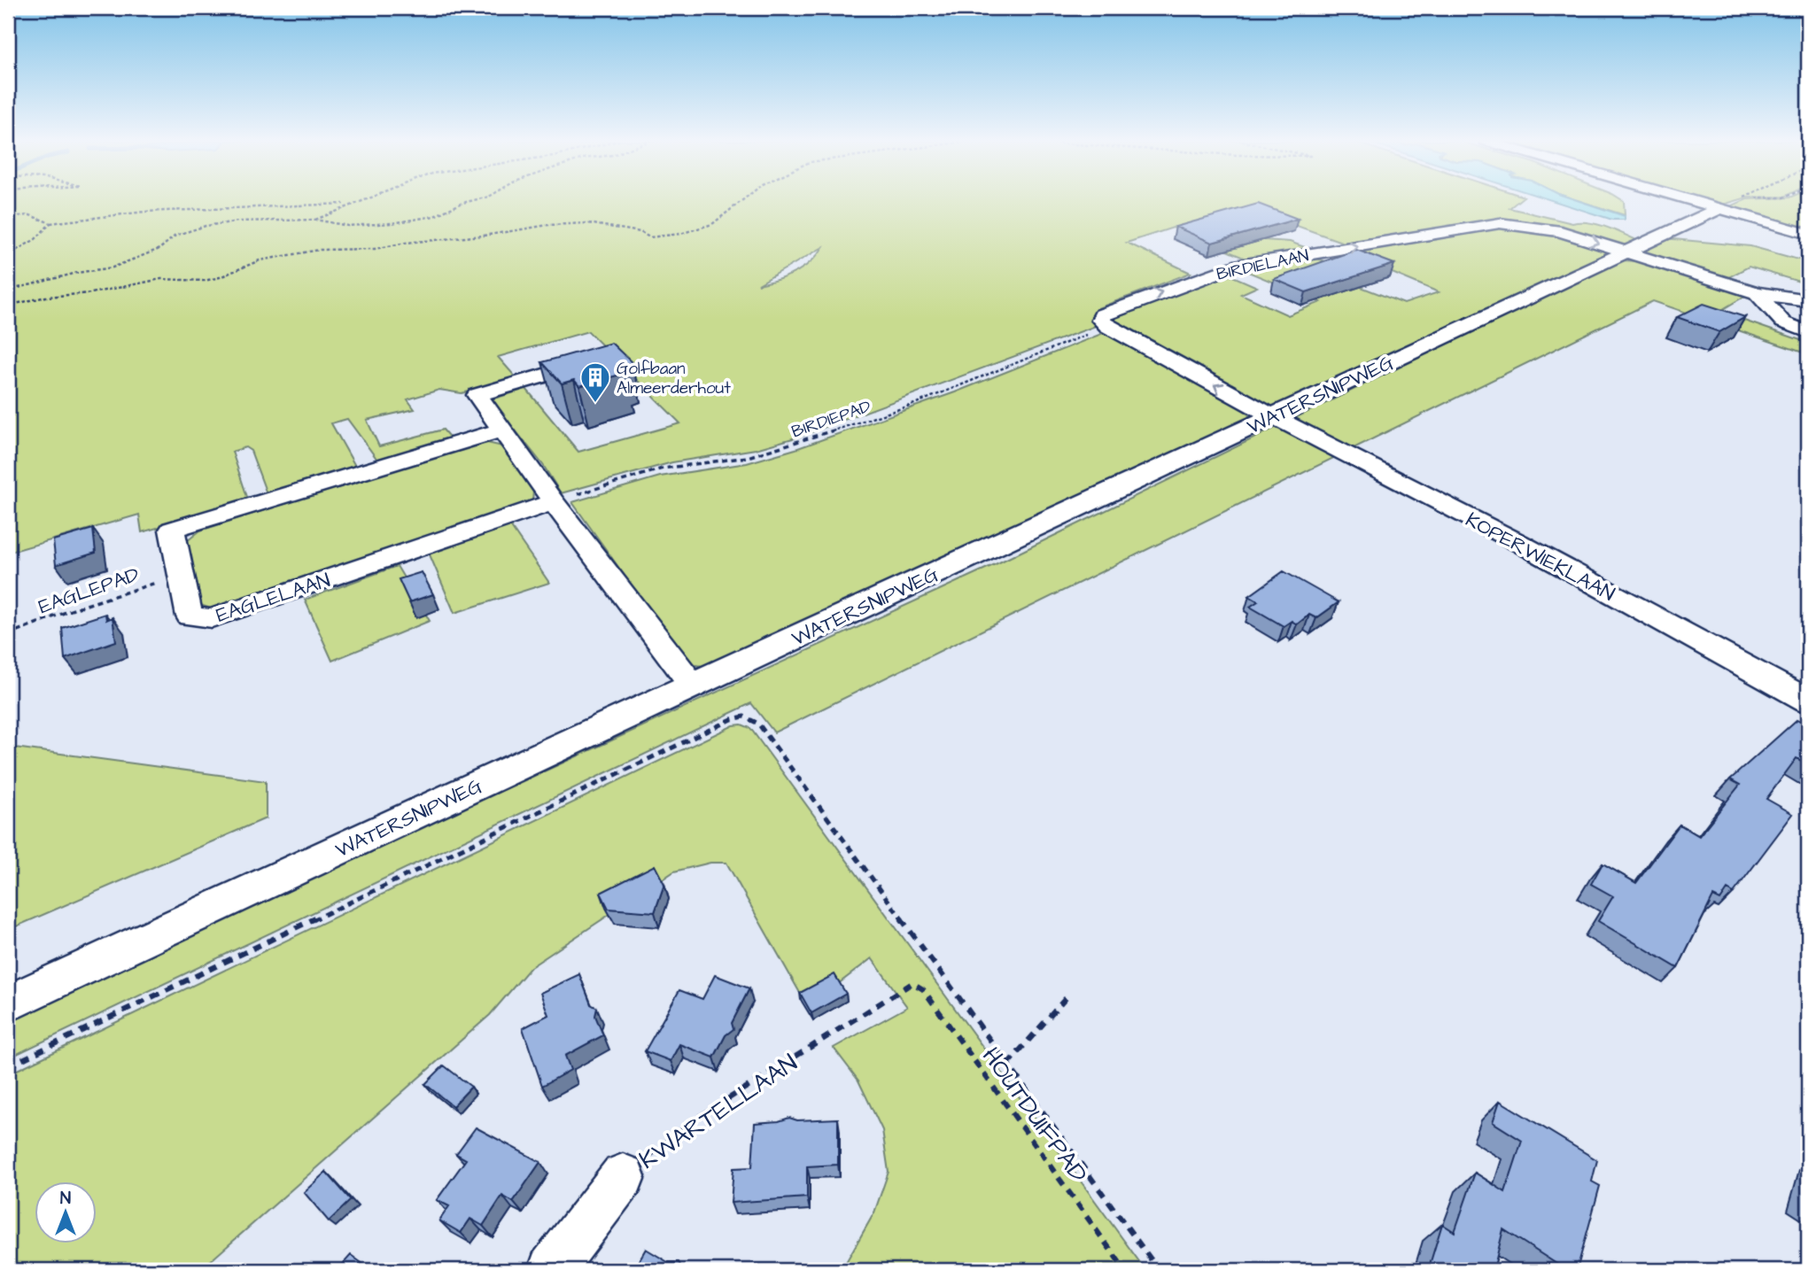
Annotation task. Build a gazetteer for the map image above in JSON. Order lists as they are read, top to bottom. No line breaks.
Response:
{"streets":{"street":["BIRDIELAAN","WATERSNIPWEG","KOPERWIEKLAAN","EAGLELAAN","KWARTELLAAN"],"path":["BIRDIEPAD","EAGLEPAD","HOUTDUIFPAD"]},"crossings":[["BIRDIELAAN","WATERSNIPWEG"],["BIRDIELAAN","BIRDIEPAD"],["WATERSNIPWEG","KOPERWIEKLAAN"],["BIRDIEPAD","EAGLELAAN"],["EAGLEPAD","EAGLELAAN"],["KWARTELLAAN","HOUTDUIFPAD"]],"one_way":["BIRDIELAAN"],"places":{"building":["Golfbaan Almeerderhout"]},"north":"top"}
